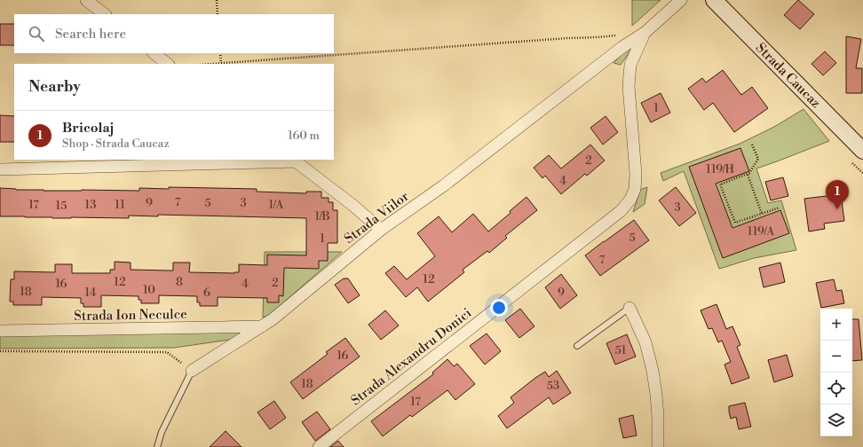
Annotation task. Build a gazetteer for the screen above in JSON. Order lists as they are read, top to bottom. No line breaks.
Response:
{"streets":{"street":["Strada Caucaz","Strada Viilor","Strada Ion Neculce","Strada Alexandru Donici"]},"crossings":[["Strada Viilor","Strada Ion Neculce"],["Strada Viilor","Strada Alexandru Donici"]],"house_numbers":["1","2","119/H","4","7","9","5","3","17","13","11","1/A","15","3","1/B","119/A","5","1","7","12","12","8","2","16","4","10","18","14","6","9","51","16","18","53","17"],"page":{"search":"Search here","heading":"Nearby","list":[{"mark":"1","name":"Bricolaj","note":"Shop · Strada Caucaz","value":"160 m"}],"pins":"1","map_buttons":["+","−"]}}
